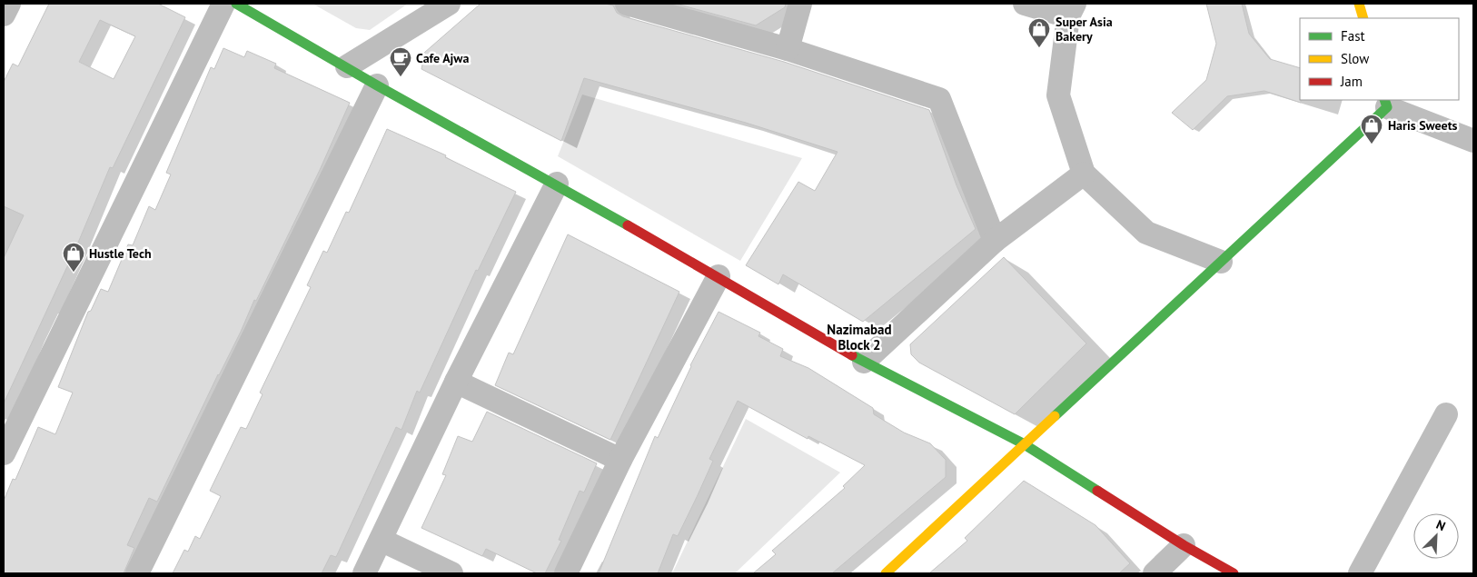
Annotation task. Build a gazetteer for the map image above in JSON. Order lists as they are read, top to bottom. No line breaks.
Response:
{"districts":["Nazimabad Block 2"],"places":{"shop":["Super Asia Bakery","Haris Sweets","Hustle Tech"],"cafe":["Cafe Ajwa"]},"legend":["Fast","Slow","Jam"],"north":"top right"}
